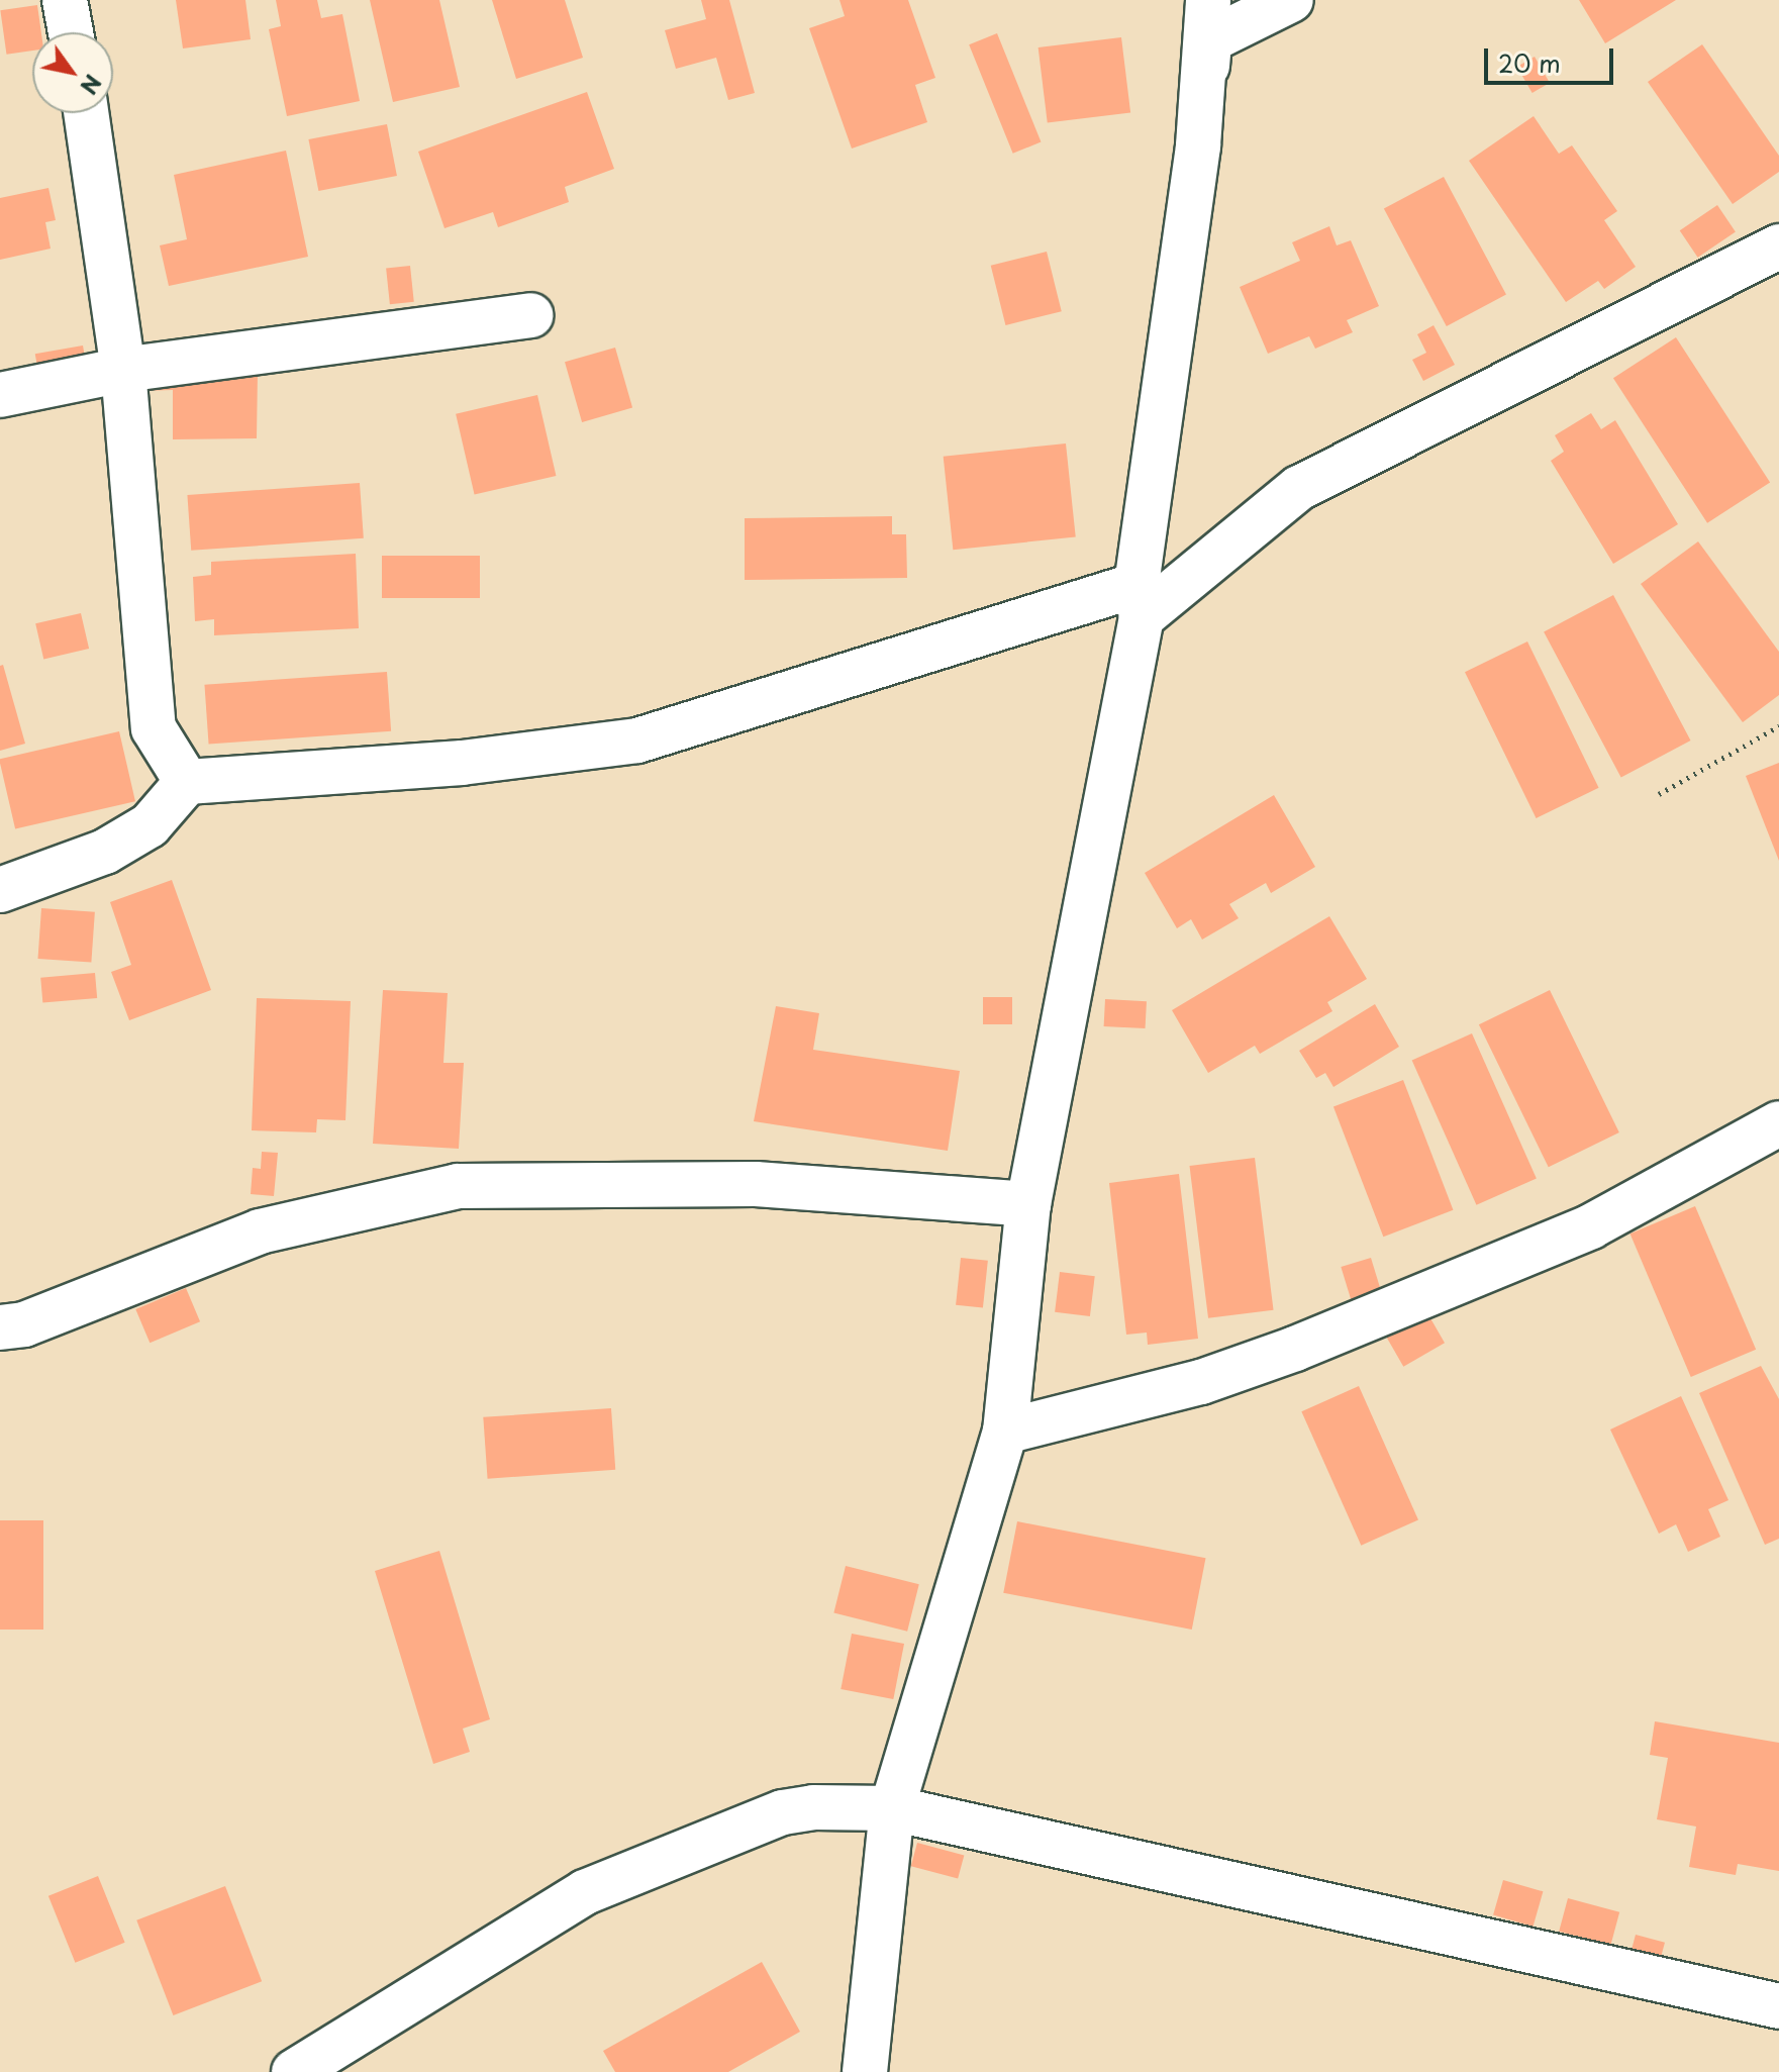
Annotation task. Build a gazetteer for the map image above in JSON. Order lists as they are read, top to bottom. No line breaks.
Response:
{"scale_bar":"20 m","north":"bottom right"}
